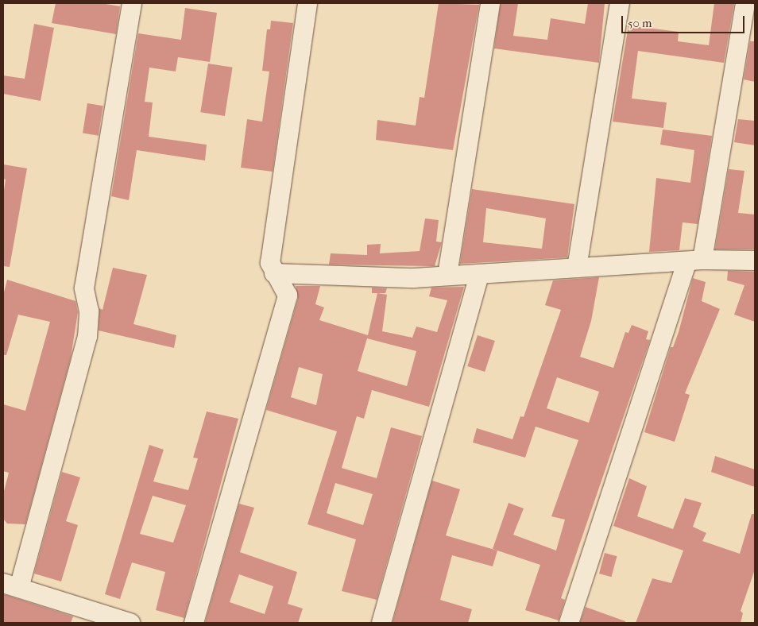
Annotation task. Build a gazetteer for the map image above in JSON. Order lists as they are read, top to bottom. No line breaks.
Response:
{"scale_bar":"50 m"}
